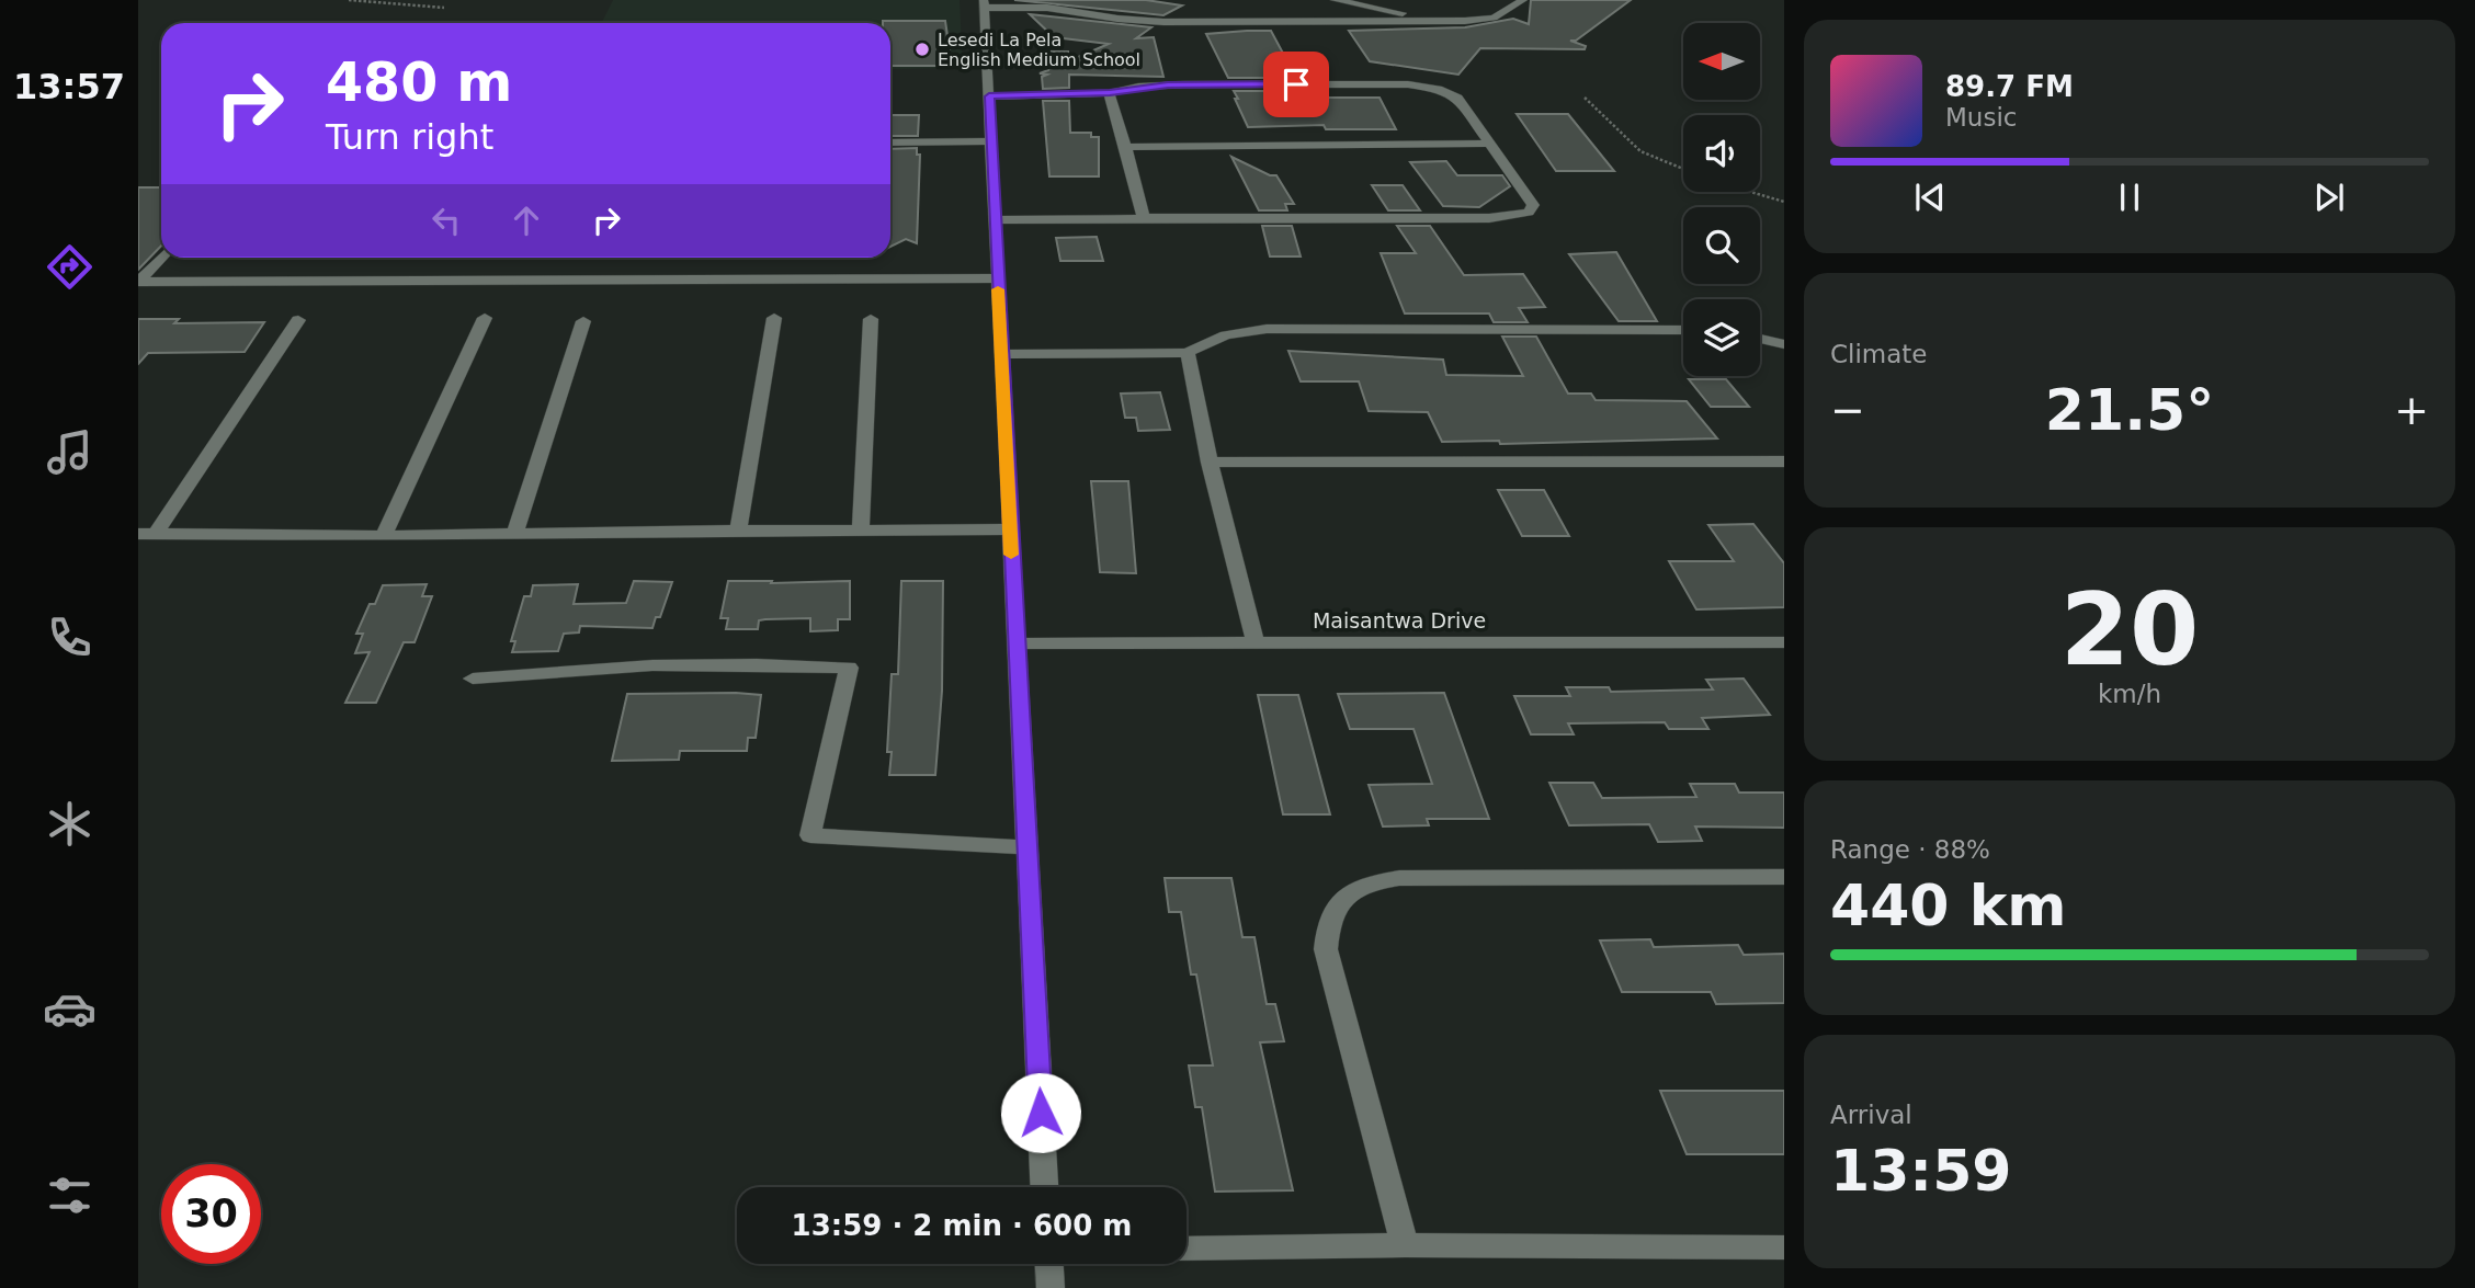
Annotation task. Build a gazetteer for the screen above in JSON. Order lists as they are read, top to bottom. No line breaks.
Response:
{"streets":{"street":["Maisantwa Drive"]},"places":["Lesedi La Pela English Medium School"],"north":"left","page":{"tabs":"13:57","turn":["480 m","Turn right"],"song":["89.7 FM","Music"],"tile":["Climate",["20","km/h"],["Range · 88%","440 km"],["Arrival","13:59"]],"heat":["−","21.5°","+"],"limit":"30","trip":"13:59 · 2 min · 600 m"}}
